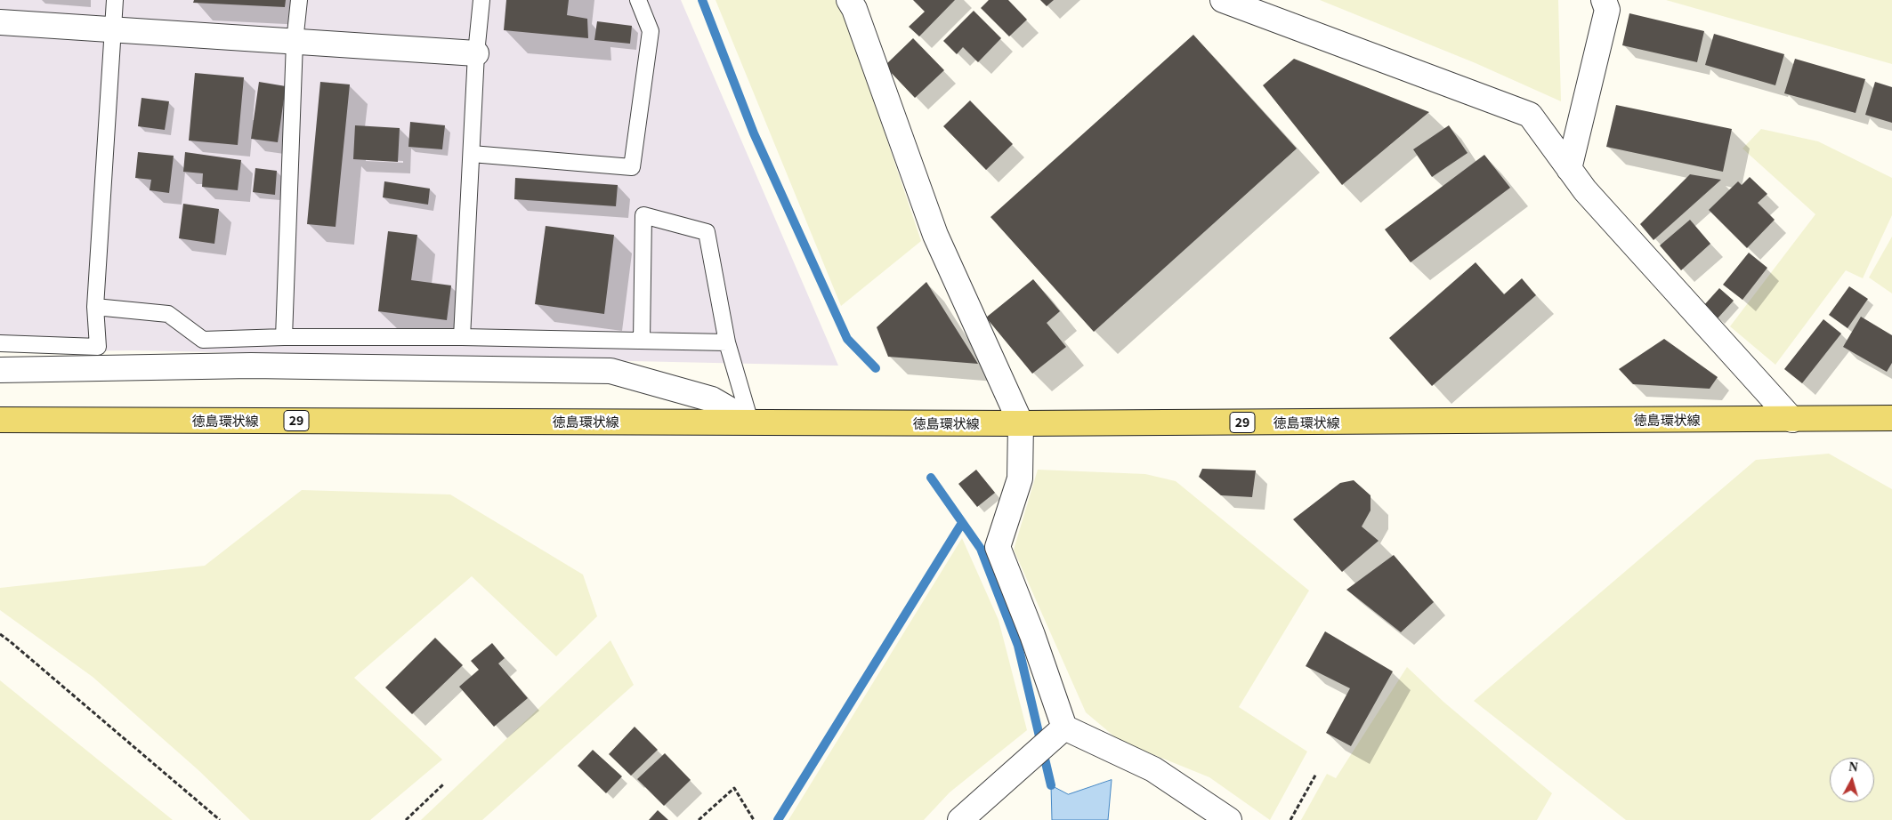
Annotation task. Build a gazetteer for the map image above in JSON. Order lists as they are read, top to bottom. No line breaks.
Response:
{"streets":{"main road":["徳島環状線","29"]},"north":"top"}
